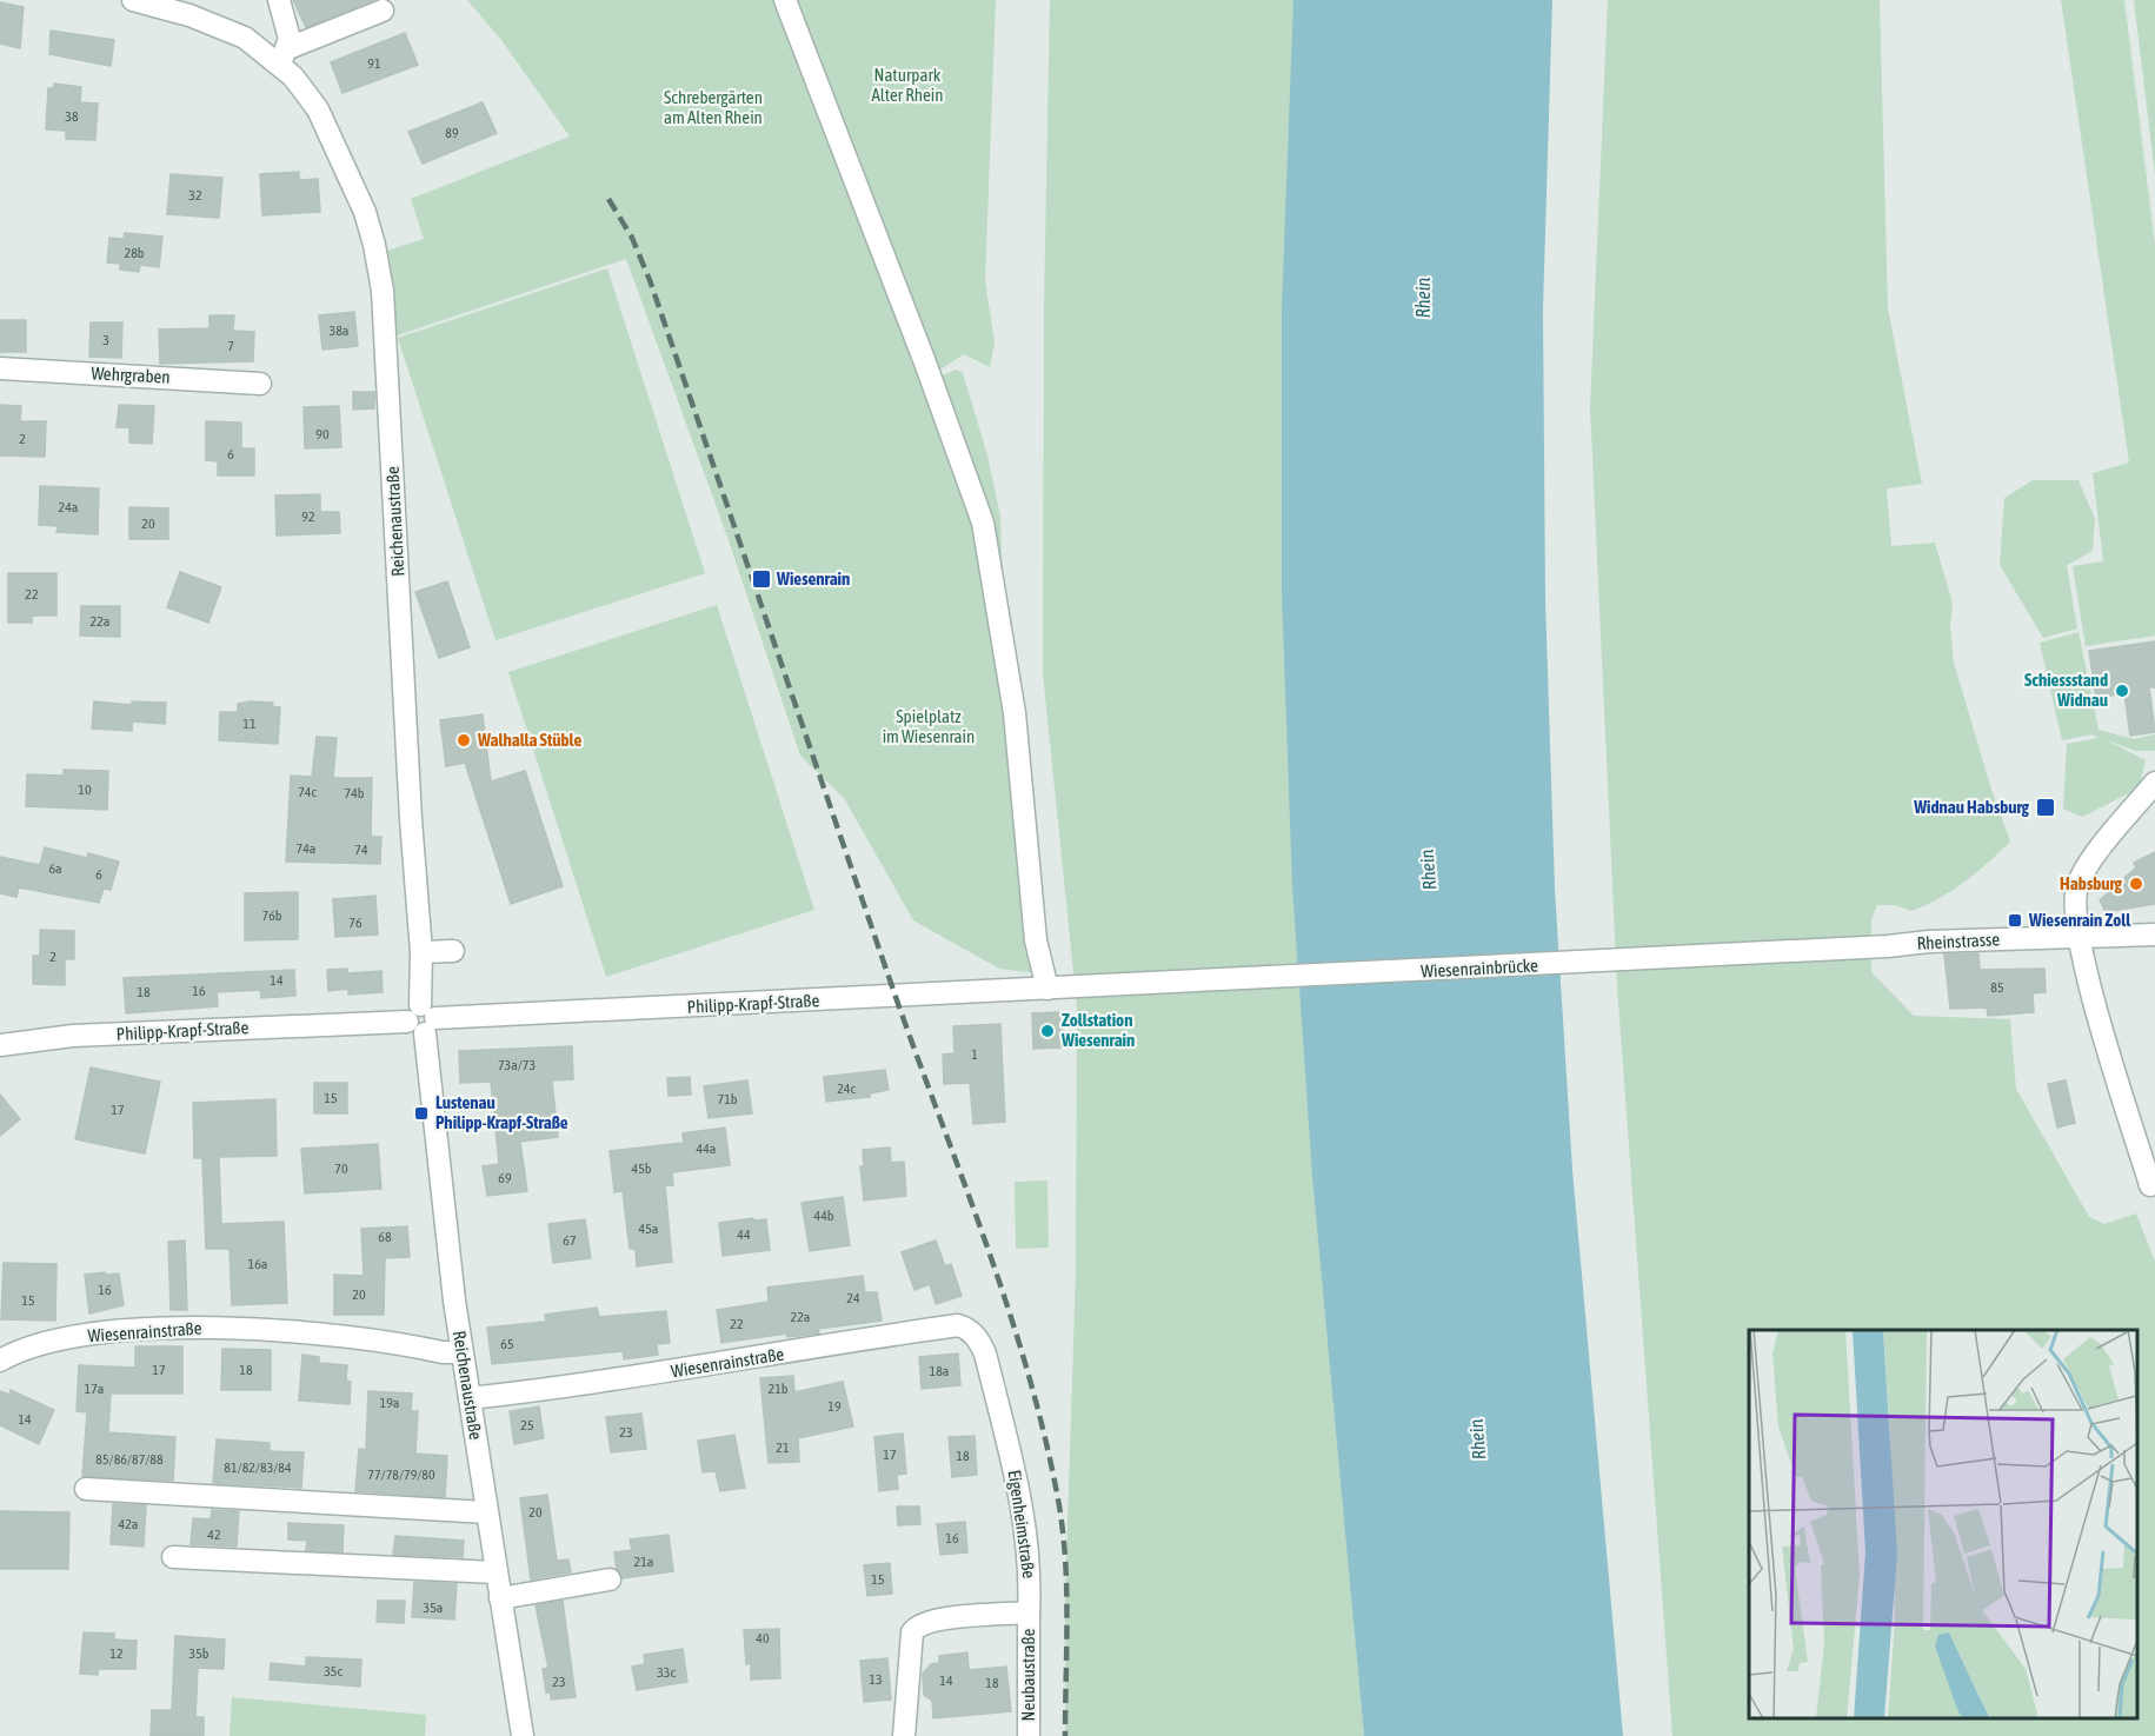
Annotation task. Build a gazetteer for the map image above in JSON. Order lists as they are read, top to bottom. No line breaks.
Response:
{"streets":{"street":["Wehrgraben","Reichenaustraße","Rheinstrasse","Wiesenrainbrücke","Philipp-Krapf-Straße","Wiesenrainstraße","Eigenheimstraße","Neubaustraße"]},"crossings":[["Reichenaustraße","Philipp-Krapf-Straße"],["Reichenaustraße","Wiesenrainstraße"],["Rheinstrasse","Wiesenrainbrücke"],["Wiesenrainbrücke","Philipp-Krapf-Straße"],["Wiesenrainstraße","Eigenheimstraße"],["Eigenheimstraße","Neubaustraße"]],"water":["Rhein"],"parks":["Naturpark Alter Rhein","Schrebergärten am Alten Rhein","Spielplatz im Wiesenrain"],"places":{"transit":["Wiesenrain","Widnau Habsburg","Wiesenrain Zoll","Lustenau Philipp-Krapf-Straße"],"other":["Schiessstand Widnau","Walhalla Stüble","Habsburg","Zollstation Wiesenrain"]},"house_numbers":["91","38","89","32","28b","38a","3","7","90","2","6","24a","92","20","22","22a","11","10","74c","74b","74a","74","6a","6","76b","76","2","14","85","16","18","1","73a/73","24c","15","71b","17","44a","70","45b","69","44b","45a","44","68","67","16a","16","20","24","15","22a","22","65","17","18","18a","17a","21b","19a","19","14","25","23","21","17","18","85/86/87/88","81/82/83/84","77/78/79/80","20","42a","42","16","21a","15","35a","40","12","35b","35c","33c","13","14","23","18"]}
